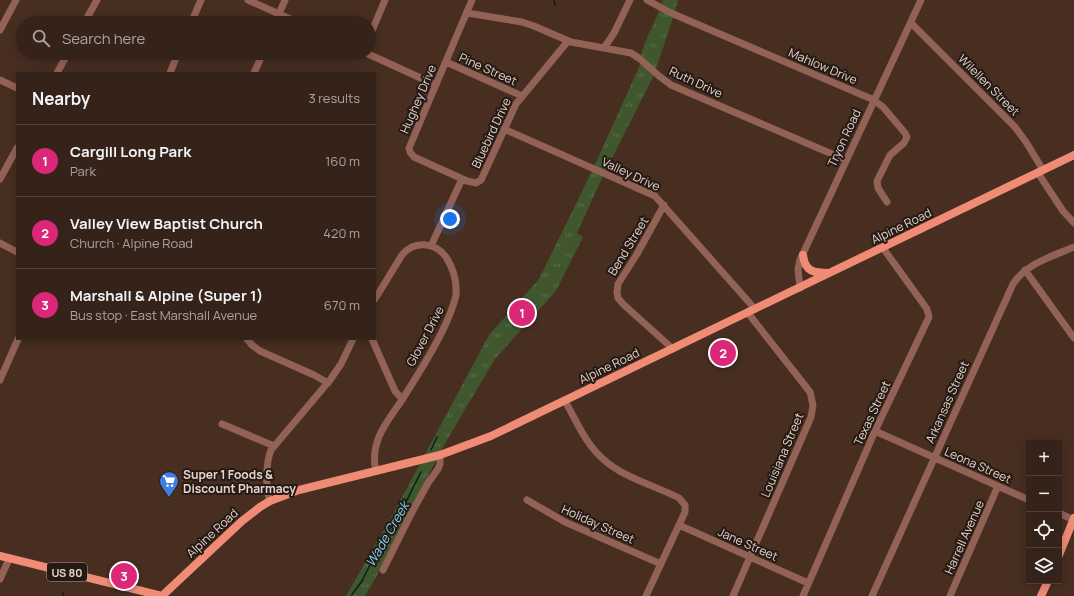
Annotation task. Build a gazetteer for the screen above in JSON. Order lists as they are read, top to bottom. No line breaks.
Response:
{"streets":{"main road":["Alpine Road","US 80"],"street":["Mahlow Drive","Pine Street","Ruth Drive","Wilellen Street","Hughey Drive","Bluebird Drive","Tryon Road","Valley Drive","Bend Street","Glover Drive","Arkansas Street","Texas Street","Louisiana Street","Leona Street","Holiday Street","Harrell Avenue","Jane Street"]},"crossings":[["Mahlow Drive","Tryon Road"],["Pine Street","Hughey Drive"],["Pine Street","Bluebird Drive"],["Ruth Drive","Hughey Drive"],["Ruth Drive","Bluebird Drive"],["Ruth Drive","Tryon Road"],["Wilellen Street","Tryon Road"],["Wilellen Street","Alpine Road"],["Hughey Drive","Bluebird Drive"],["Bluebird Drive","Valley Drive"],["Bluebird Drive","Glover Drive"],["Tryon Road","Alpine Road"],["Valley Drive","Alpine Road"],["Valley Drive","Bend Street"],["Valley Drive","Louisiana Street"],["Alpine Road","Bend Street"],["Alpine Road","Glover Drive"],["Alpine Road","Texas Street"],["Alpine Road","Louisiana Street"],["Alpine Road","US 80"],["Arkansas Street","Leona Street"],["Texas Street","Leona Street"],["Texas Street","Jane Street"],["Louisiana Street","Jane Street"],["Leona Street","Harrell Avenue"]],"water":["Wade Creek"],"places":{"supermarket":["Super 1 Foods & Discount Pharmacy"]},"page":{"search":"Search here","heading":["Nearby","3 results"],"list":[{"mark":"1","name":"Cargill Long Park","note":"Park","value":"160 m"},{"mark":"2","name":"Valley View Baptist Church","note":"Church · Alpine Road","value":"420 m"},{"mark":"3","name":"Marshall & Alpine (Super 1)","note":"Bus stop · East Marshall Avenue","value":"670 m"}],"pins":["1","2","3"],"map_buttons":["+","−"]}}
